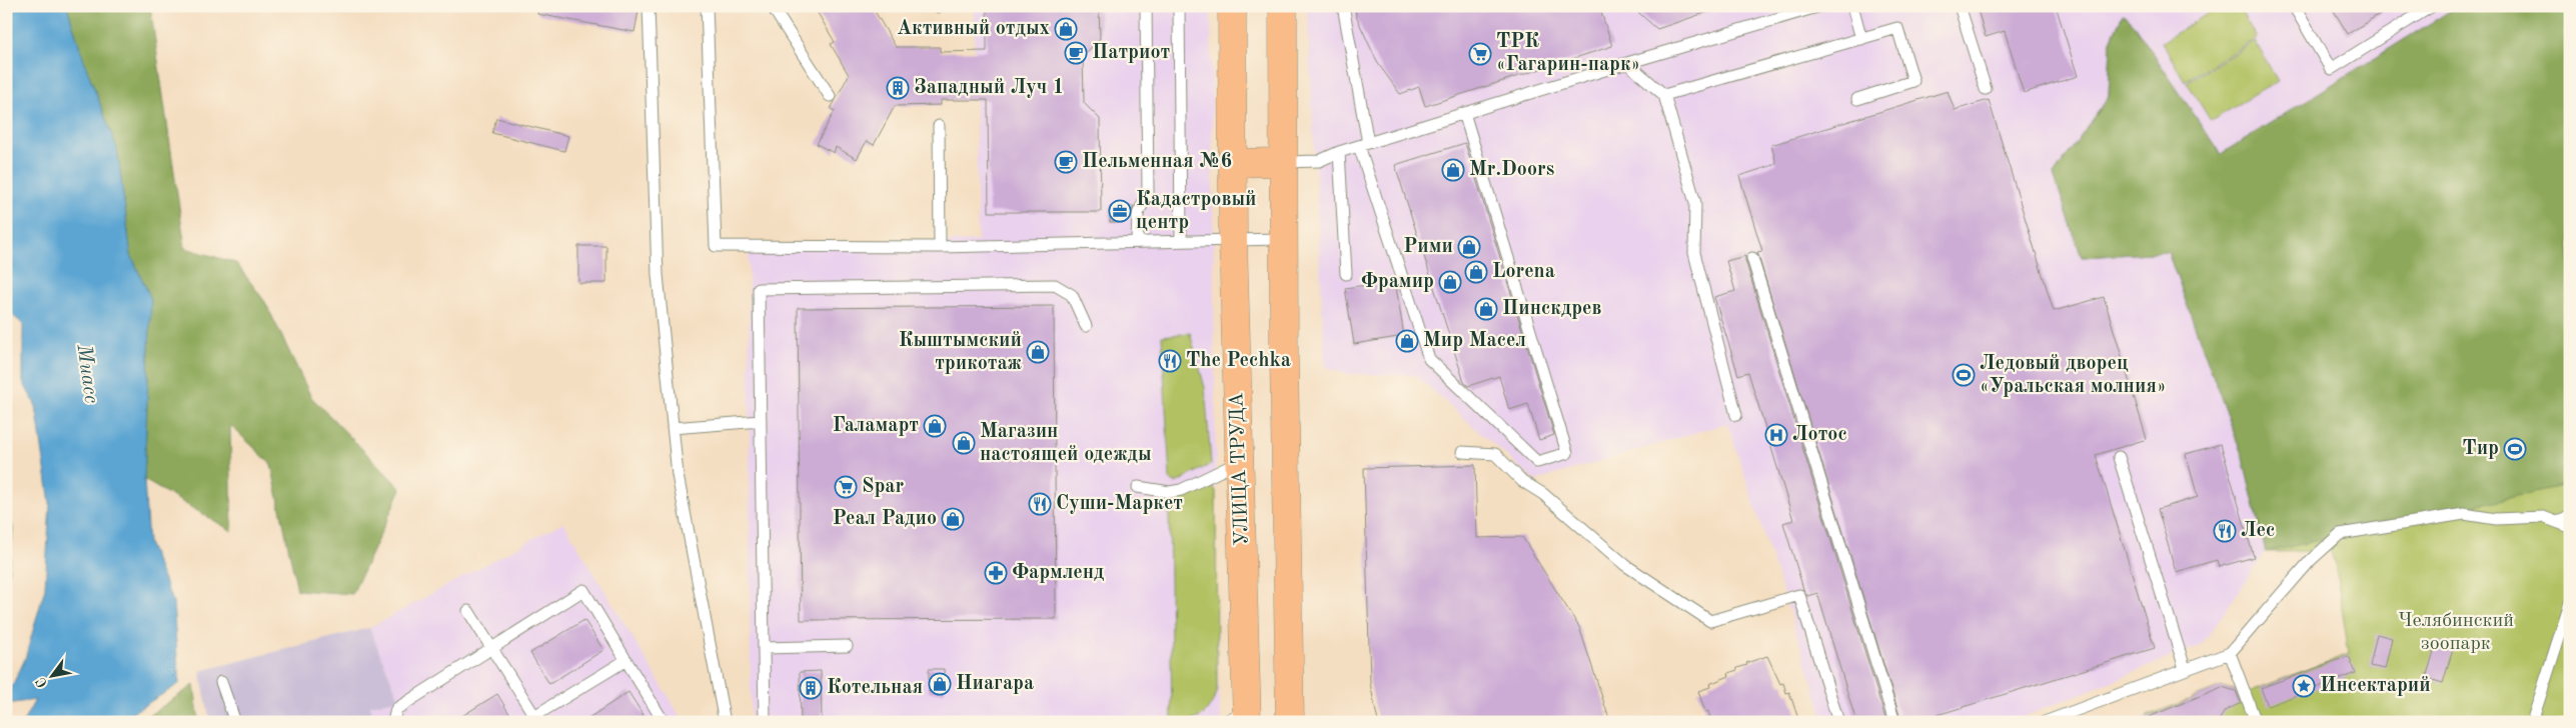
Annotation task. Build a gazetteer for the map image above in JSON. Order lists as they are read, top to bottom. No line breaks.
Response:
{"streets":{"main road":["УЛИЦА ТРУДА"]},"water":["Миасс"],"parks":["Челябинский зоопарк"],"places":{"shop":["Активный отдых","Mr.Doors","Рими","Lorena","Фрамир","Пинскдрев","Мир Масел","Кыштымский трикотаж","Галамарт","Магазин настоящей одежды","Реал Радио","Ниагара"],"cafe":["Патриот","Пельменная №6"],"supermarket":["ТРК «Гагарин-парк»","Spar"],"building":["Западный Луч 1","Котельная"],"office":["Кадастровый центр"],"restaurant":["The Pechka","Суши-Маркет","Лес"],"sports":["Ледовый дворец «Уральская молния»","Тир"],"hospital":["Лотос"],"pharmacy":["Фармленд"],"place":["Инсектарий"]},"north":"bottom left"}
